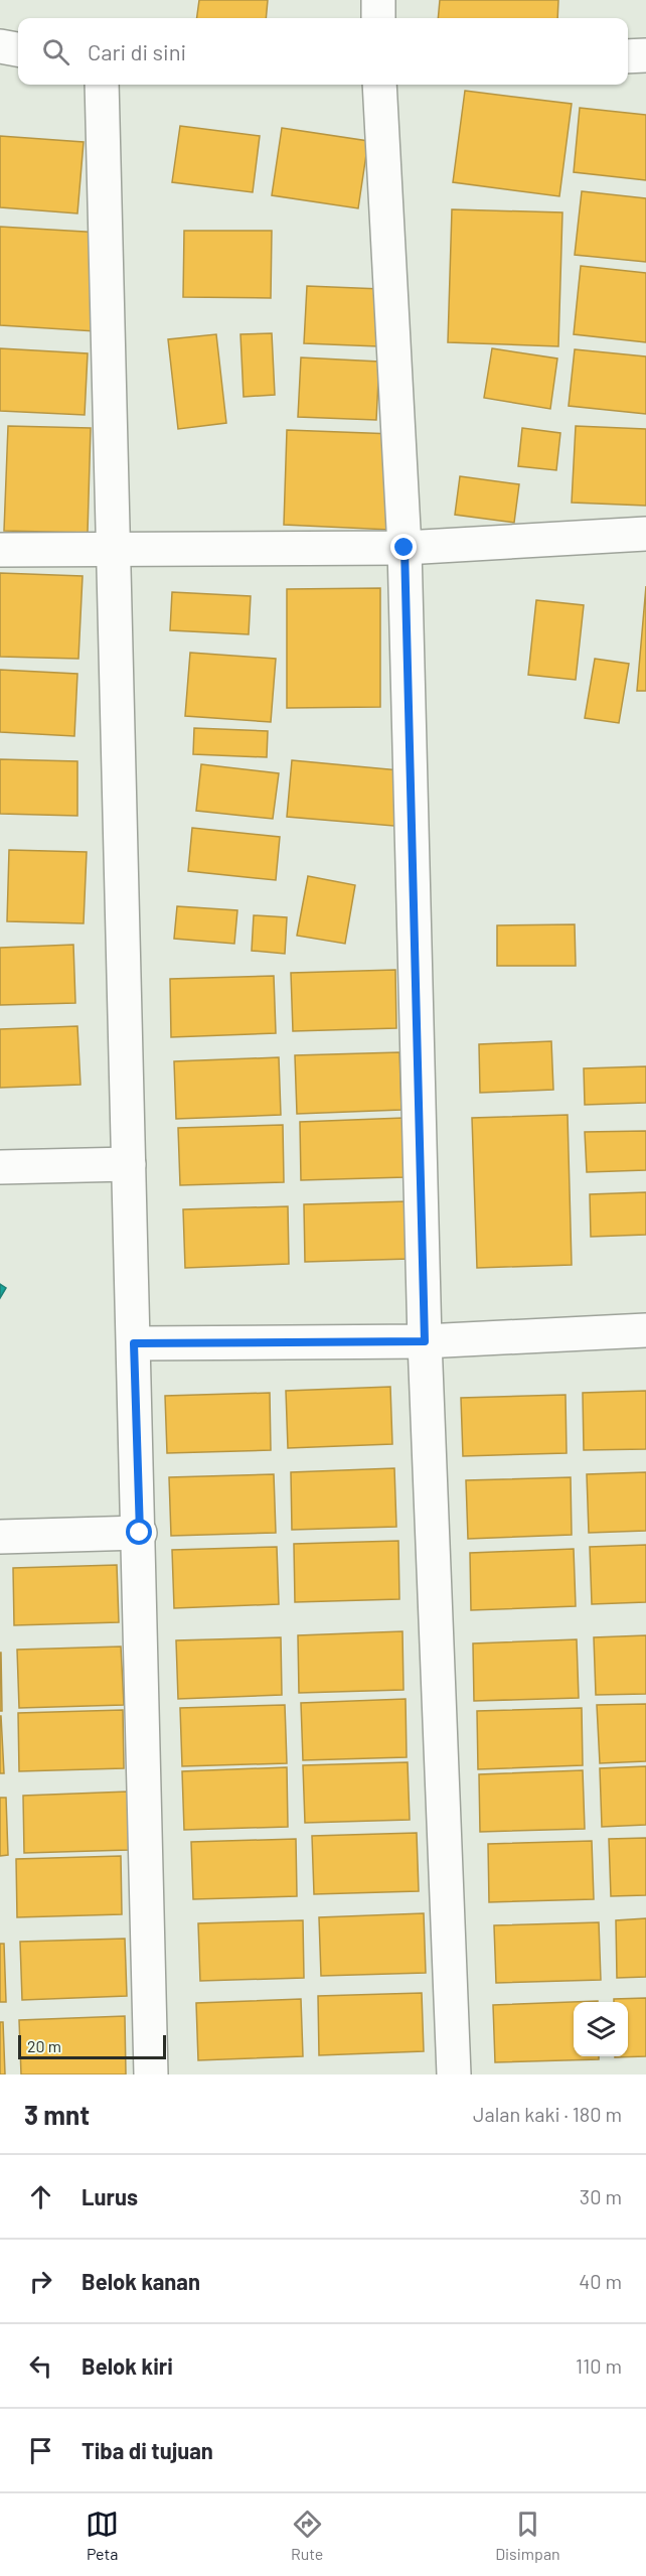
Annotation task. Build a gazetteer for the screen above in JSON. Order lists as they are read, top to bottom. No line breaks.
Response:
{"scale_bar":"20 m","page":{"search":"Cari di sini","scale":"20 m","heading":["3 mnt","Jalan kaki · 180 m"],"list":[["Lurus","30 m"],["Belok kanan","40 m"],["Belok kiri","110 m"],"Tiba di tujuan"],"nav":["Peta","Rute","Disimpan"]}}
